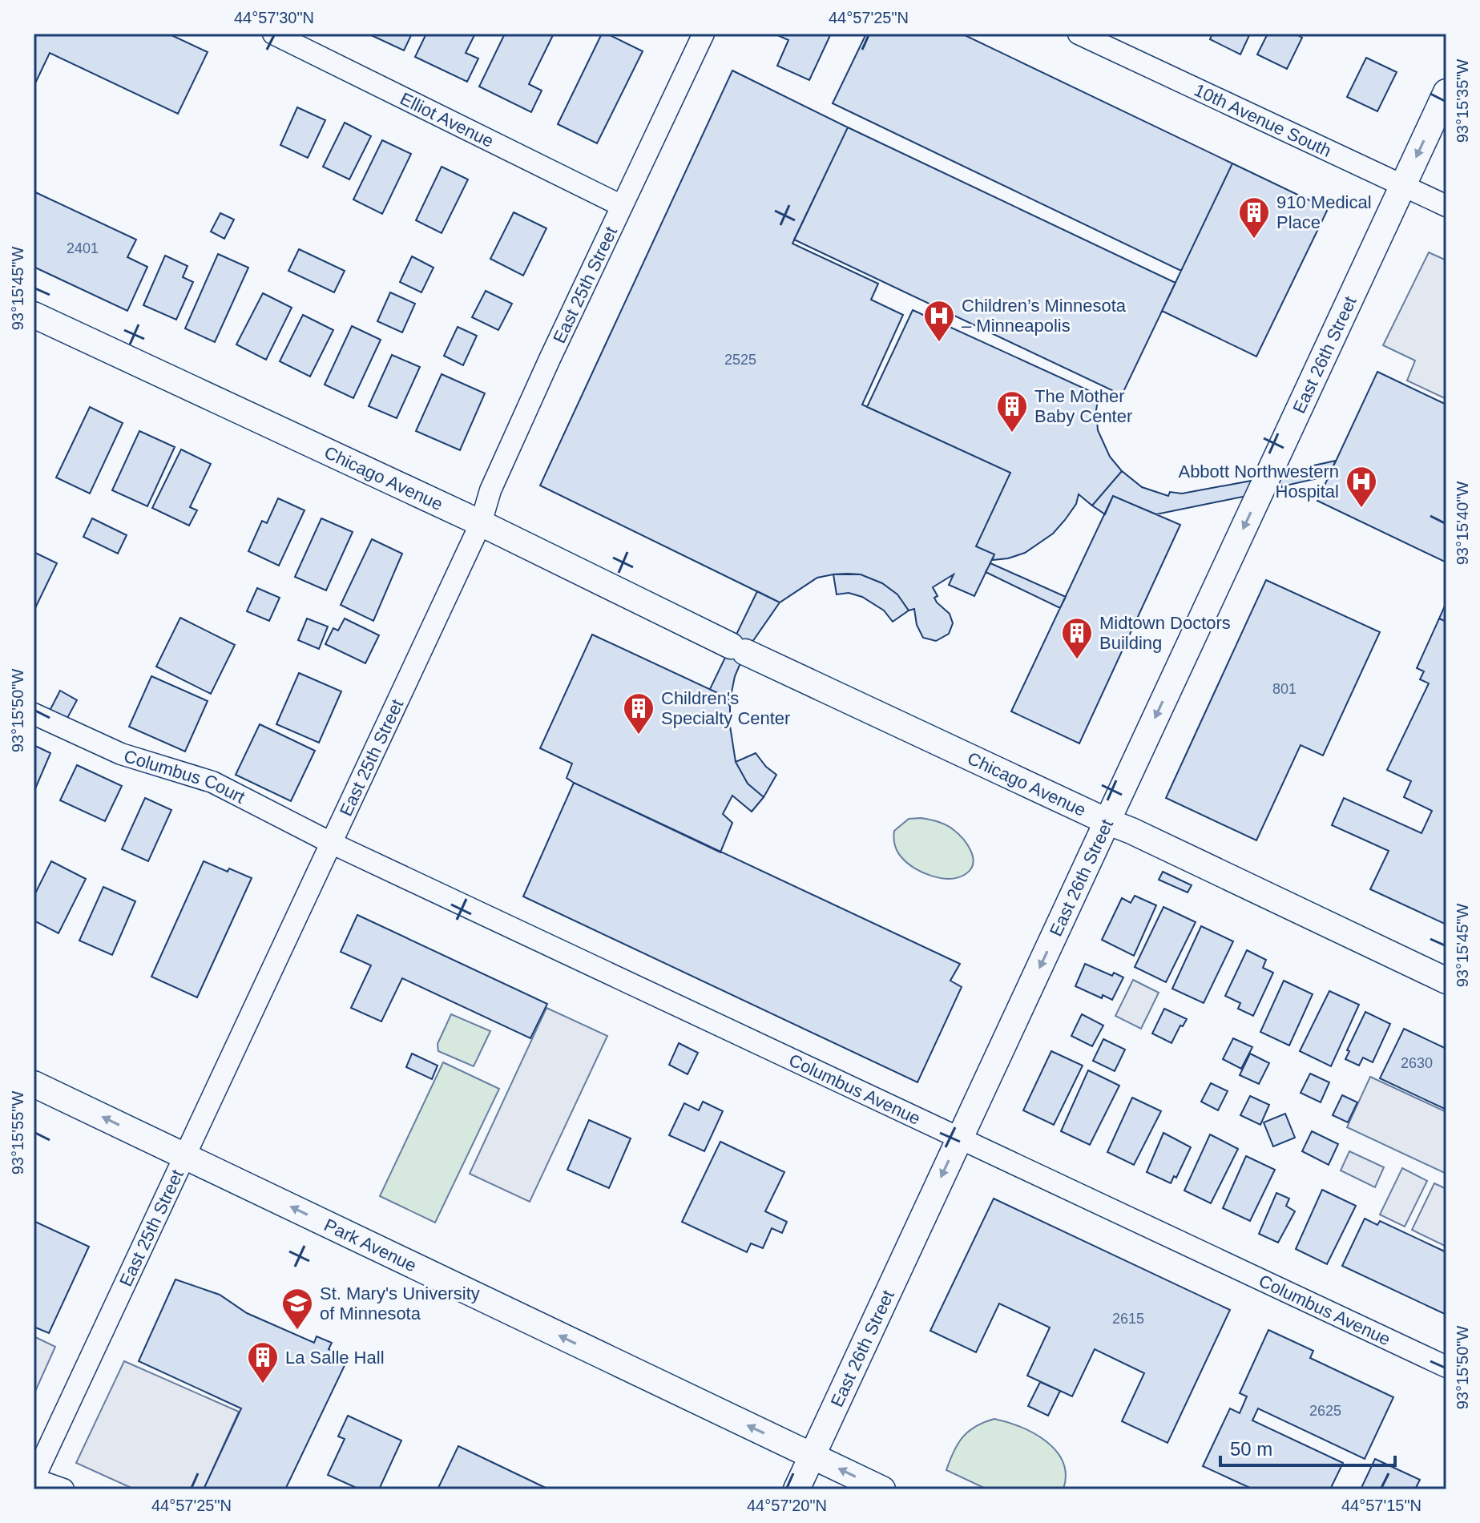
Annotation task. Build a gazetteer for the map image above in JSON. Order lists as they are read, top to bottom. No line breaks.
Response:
{"streets":{"street":["Elliot Avenue","10th Avenue South","East 25th Street","East 26th Street","Chicago Avenue","Columbus Court","Columbus Avenue","Park Avenue"]},"crossings":[["Elliot Avenue","East 25th Street"],["10th Avenue South","East 26th Street"],["East 25th Street","Chicago Avenue"],["East 25th Street","Columbus Court"],["East 25th Street","Columbus Avenue"],["East 25th Street","Park Avenue"],["East 26th Street","Chicago Avenue"],["East 26th Street","Columbus Avenue"],["East 26th Street","Park Avenue"],["Columbus Court","Columbus Avenue"]],"one_way":["East 26th Street","Park Avenue"],"places":{"building":["910 Medical Place","The Mother Baby Center","Midtown Doctors Building","Children's Specialty Center","La Salle Hall"],"hospital":["Children’s Minnesota – Minneapolis","Abbott Northwestern Hospital"],"school or university":["St. Mary's University of Minnesota"]},"house_numbers":["2401","2525","801","2630","2615","2625"],"scale_bar":"50 m","coordinates":["44°57'30\"N","44°57'25\"N","93°15'35\"W","93°15'45\"W","93°15'40\"W","93°15'50\"W","93°15'55\"W","44°57'20\"N","44°57'15\"N"]}
